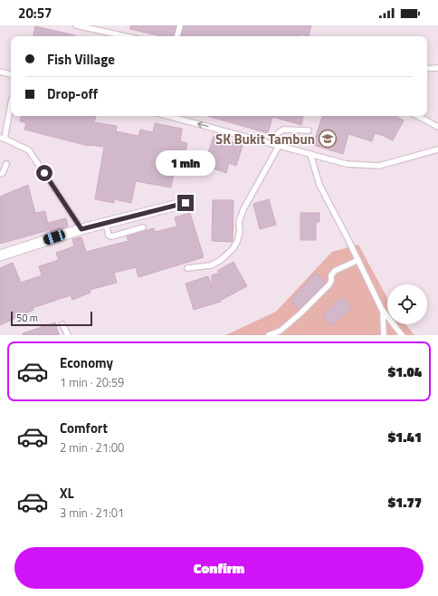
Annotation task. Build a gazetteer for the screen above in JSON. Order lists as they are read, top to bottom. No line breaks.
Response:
{"places":{"school or university":["SK Bukit Tambun"]},"scale_bar":"50 m","page":{"status":"20:57","banner":["Fish Village","Drop-off"],"bubble":"1 min","scale":"50 m","list":[{"name":"Economy","note":"1 min · 20:59","value":"$1.04"},{"name":"Comfort","note":"2 min · 21:00","value":"$1.41"},{"name":"XL","note":"3 min · 21:01","value":"$1.77"}],"buttons":"Confirm"}}
